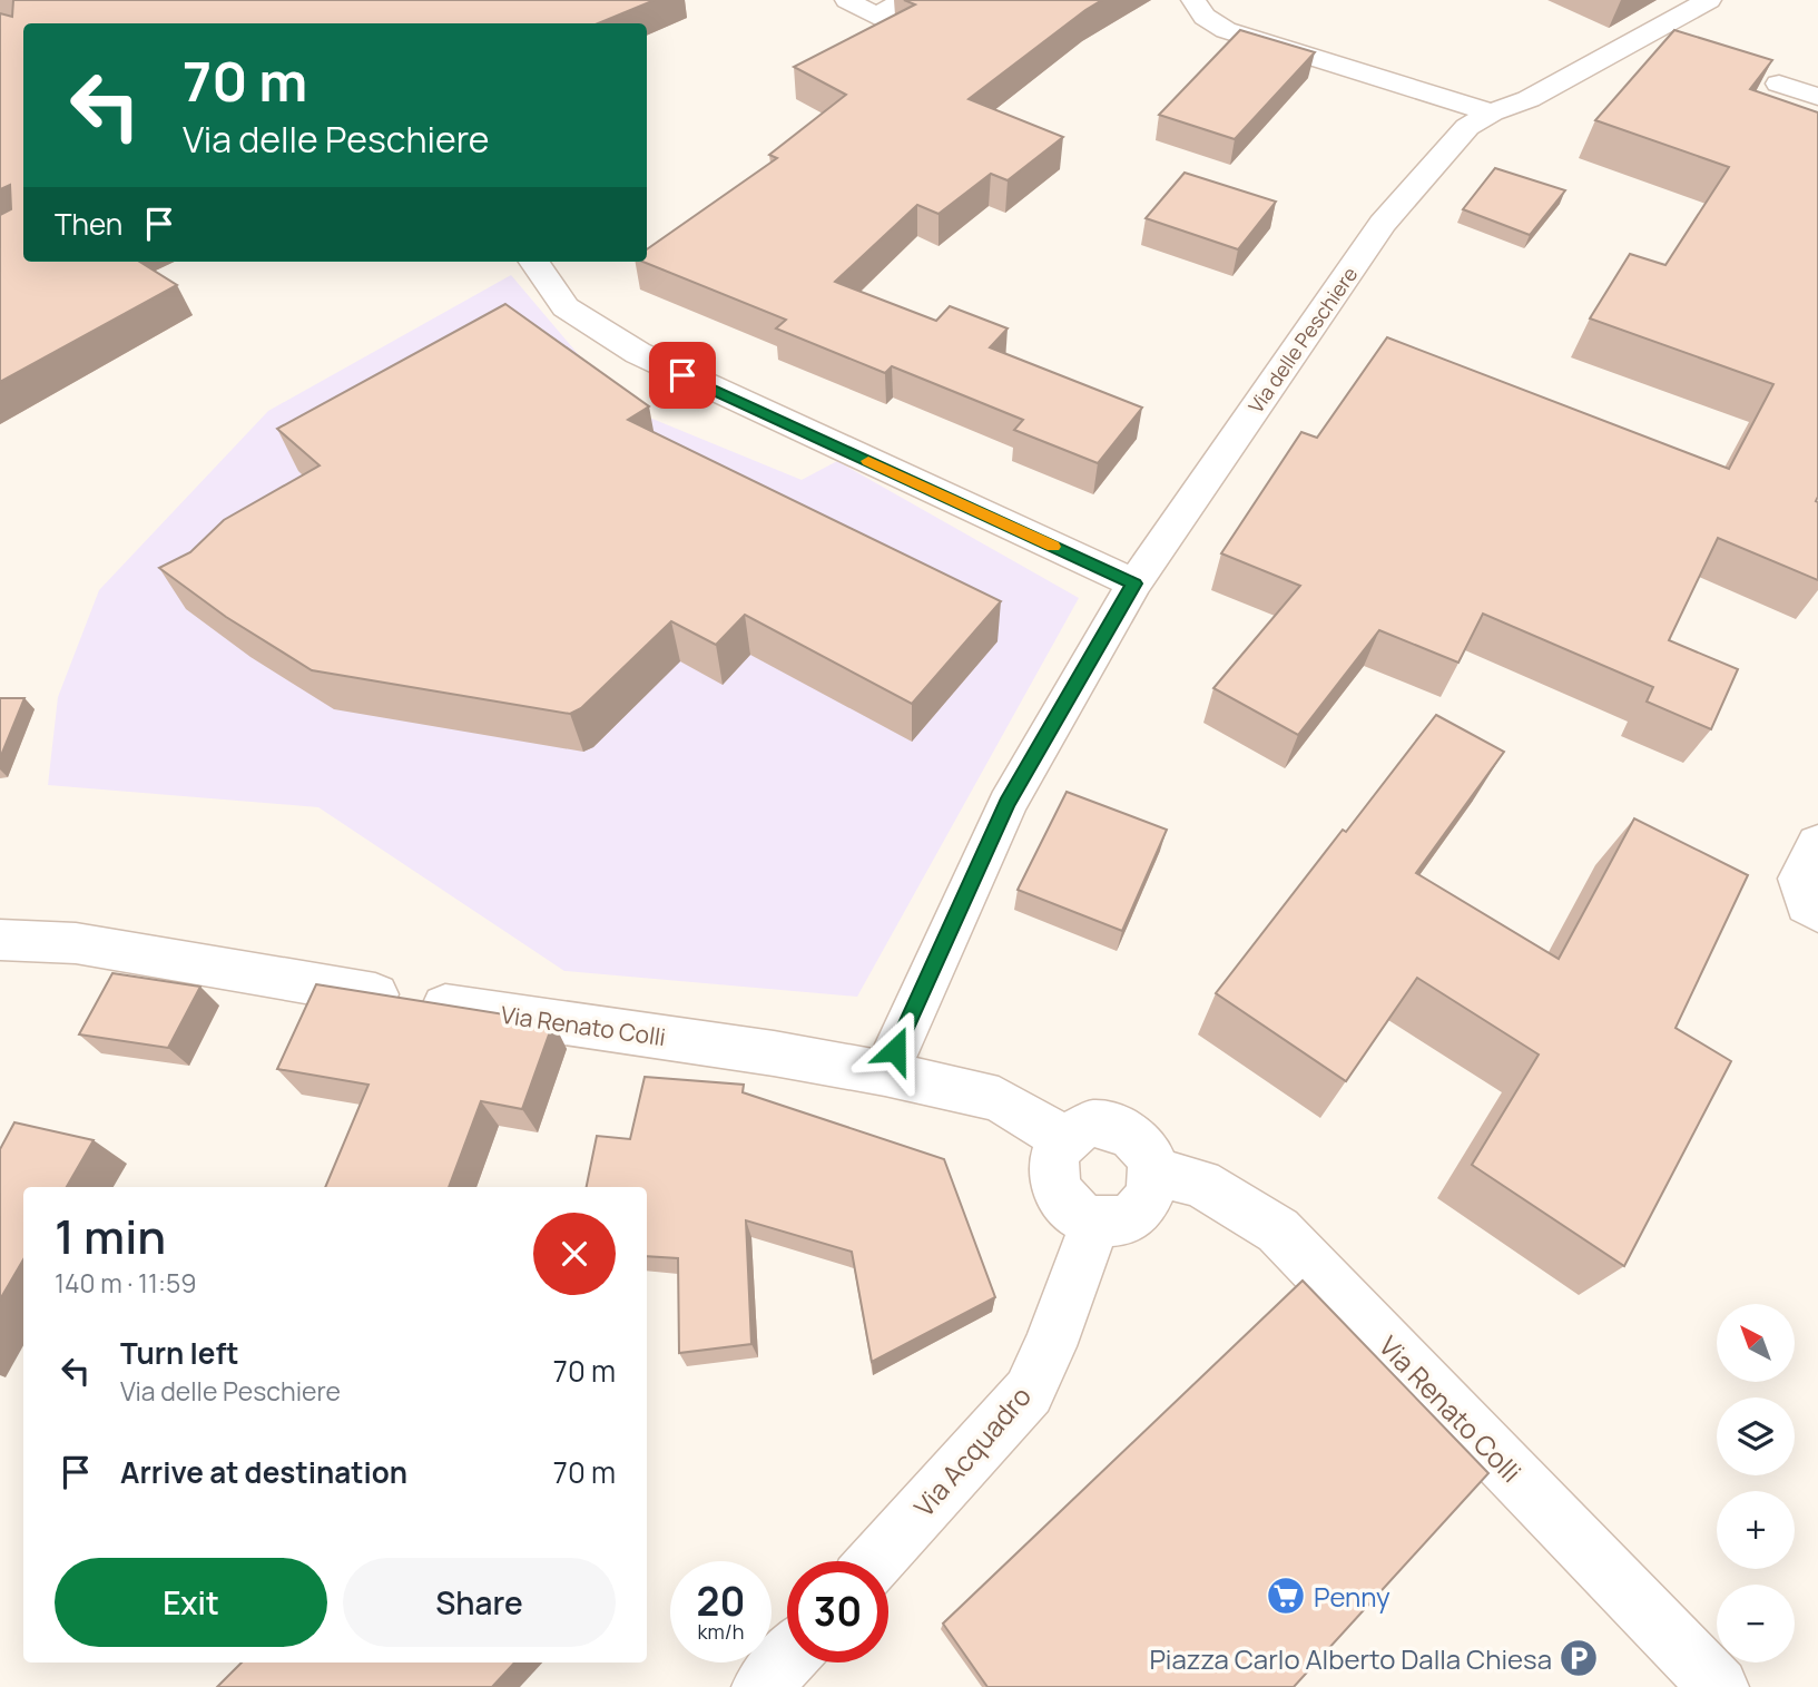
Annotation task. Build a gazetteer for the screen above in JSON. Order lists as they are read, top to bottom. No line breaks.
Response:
{"streets":{"street":["Via delle Peschiere","Via Renato Colli","Via Acquadro"]},"crossings":[["Via delle Peschiere","Via Renato Colli"],["Via Renato Colli","Via Acquadro"]],"places":{"supermarket":["Penny"],"parking":["Piazza Carlo Alberto Dalla Chiesa"]},"north":"top left","page":{"turn":["70 m","Via delle Peschiere"],"then":"Then","heading":["1 min","140 m · 11:59"],"map_buttons":["+","−"],"list":[{"name":"Turn left","note":"Via delle Peschiere","value":"70 m"},{"name":"Arrive at destination","value":"70 m"}],"buttons":["Exit","Share"],"speed":"20 km/h","limit":"30"}}
